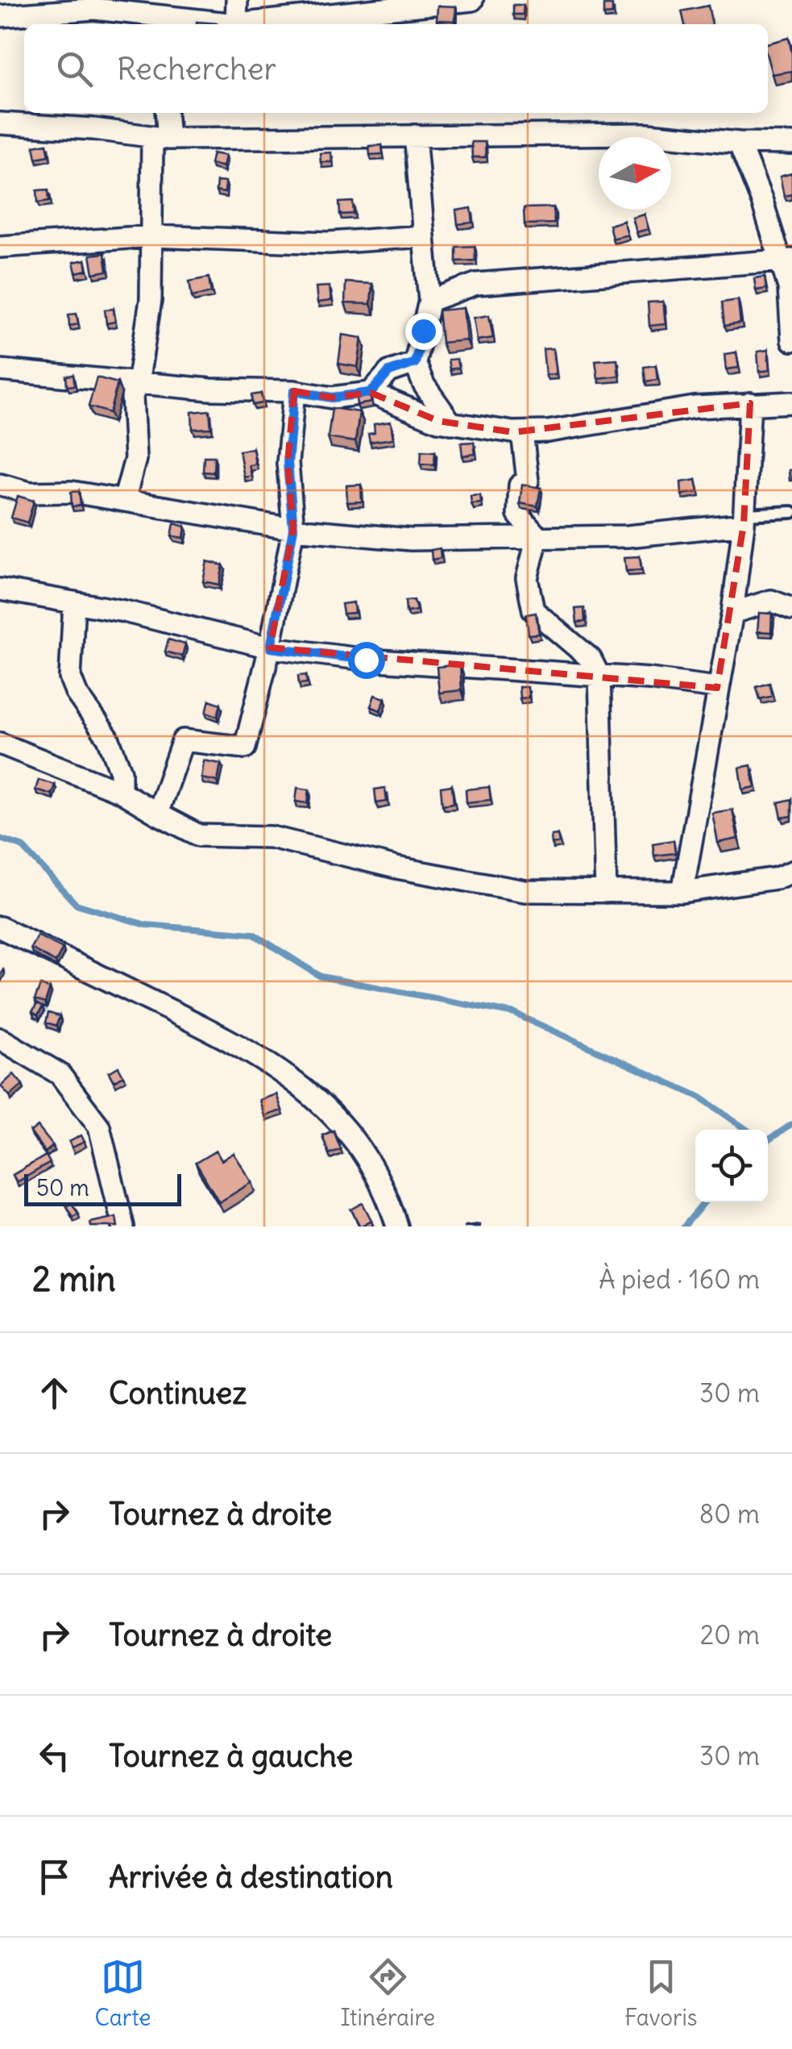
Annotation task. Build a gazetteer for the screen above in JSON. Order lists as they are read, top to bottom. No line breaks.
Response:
{"scale_bar":"50 m","north":"right","page":{"search":"Rechercher","scale":"50 m","heading":["2 min","À pied · 160 m"],"list":[["Continuez","30 m"],["Tournez à droite","80 m"],["Tournez à droite","20 m"],["Tournez à gauche","30 m"],"Arrivée à destination"],"nav":["Carte","Itinéraire","Favoris"]}}
